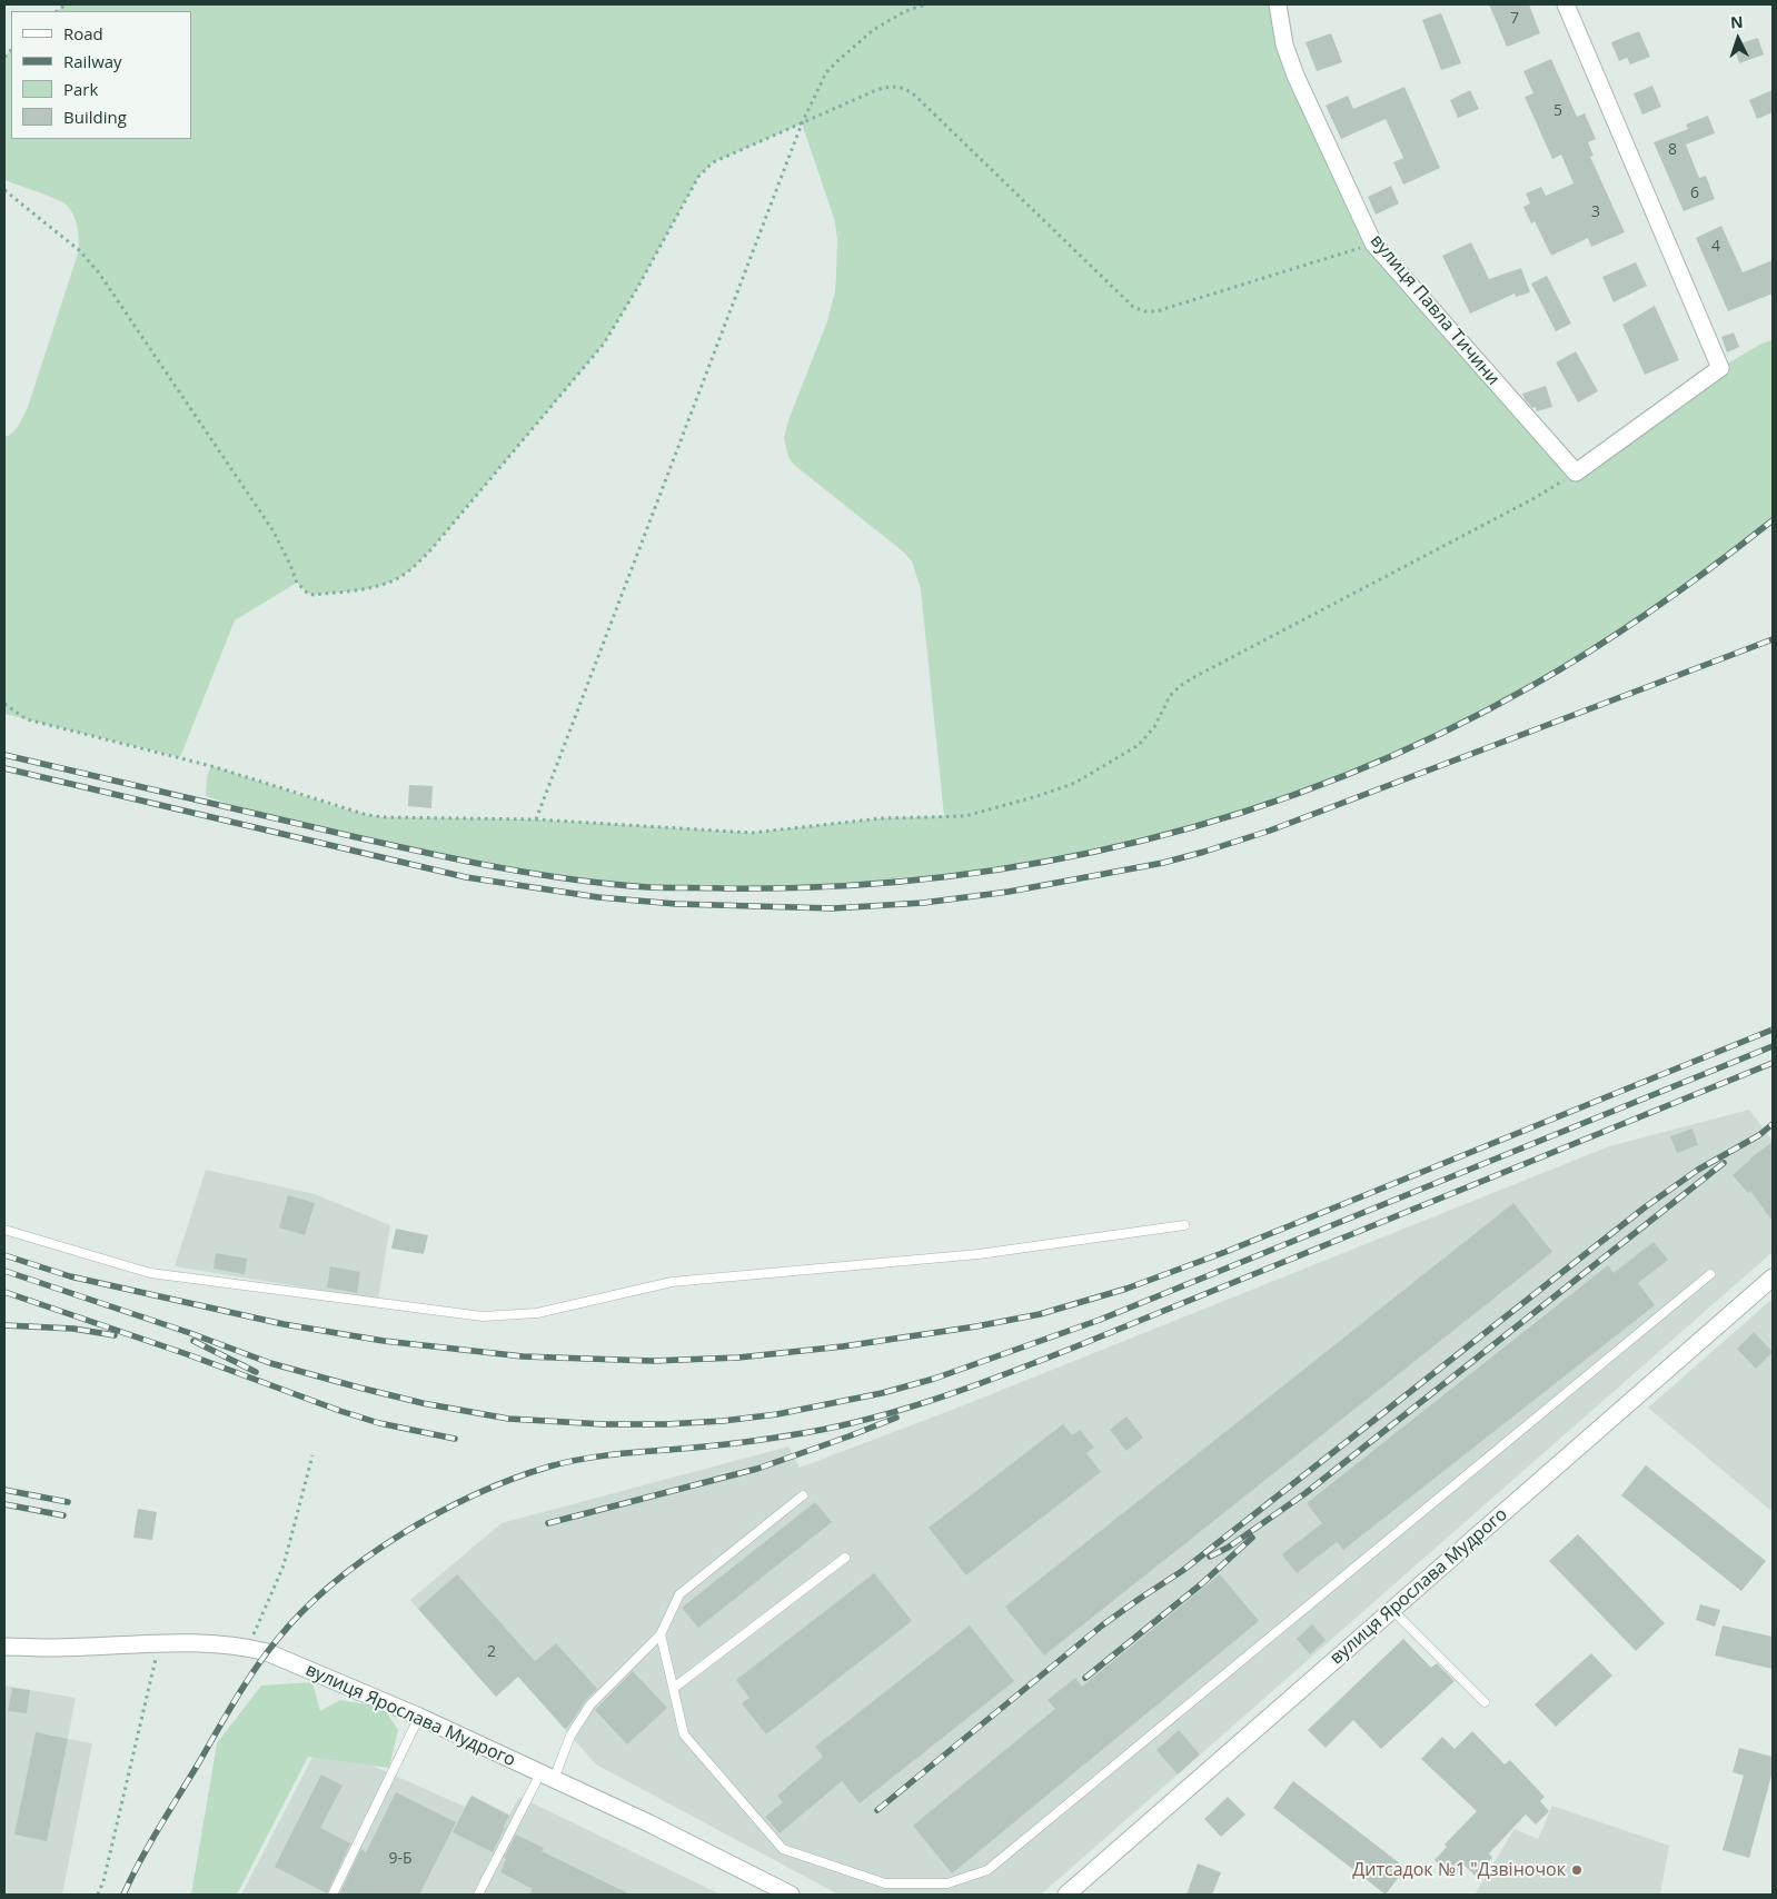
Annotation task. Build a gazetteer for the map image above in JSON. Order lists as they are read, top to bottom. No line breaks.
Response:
{"streets":{"street":["вулиця Павла Тичини","вулиця Ярослава Мудрого"]},"places":["Дитсадок №1 \"Дзвіночок"],"house_numbers":["7","5","8","6","3","4","2","9-Б"],"legend":["Road","Railway","Park","Building"],"north":"top"}
